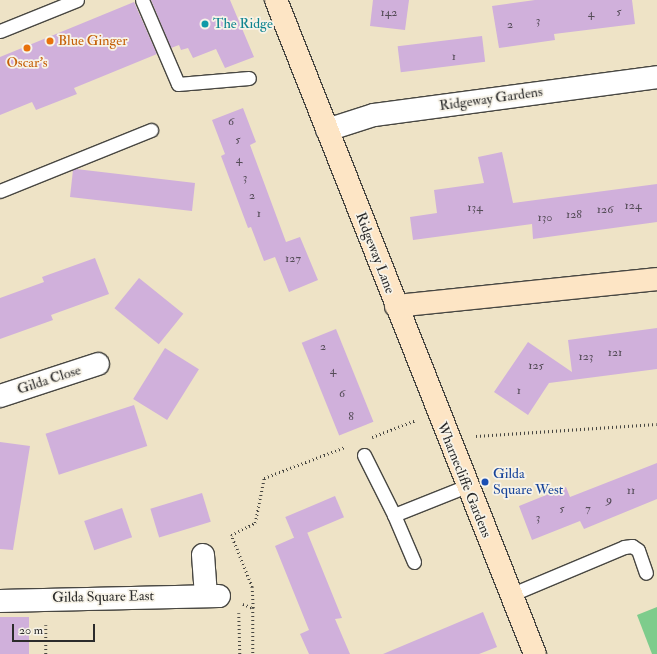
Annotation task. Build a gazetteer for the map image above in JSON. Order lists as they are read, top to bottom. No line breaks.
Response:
{"streets":{"street":["Ridgeway Gardens","Ridgeway Lane","Gilda Close","Wharnecliffe Gardens","Gilda Square East"]},"crossings":[["Ridgeway Gardens","Ridgeway Lane"],["Ridgeway Lane","Wharnecliffe Gardens"]],"places":["The Ridge","Blue Ginger","Oscar's","Gilda Square West"],"house_numbers":["5","142","4","3","2","1","6","5","4","3","2","124","134","126","1","128","130","127","2","121","123","125","4","1","6","8","11","9","5","7","3"],"scale_bar":"20 m"}
